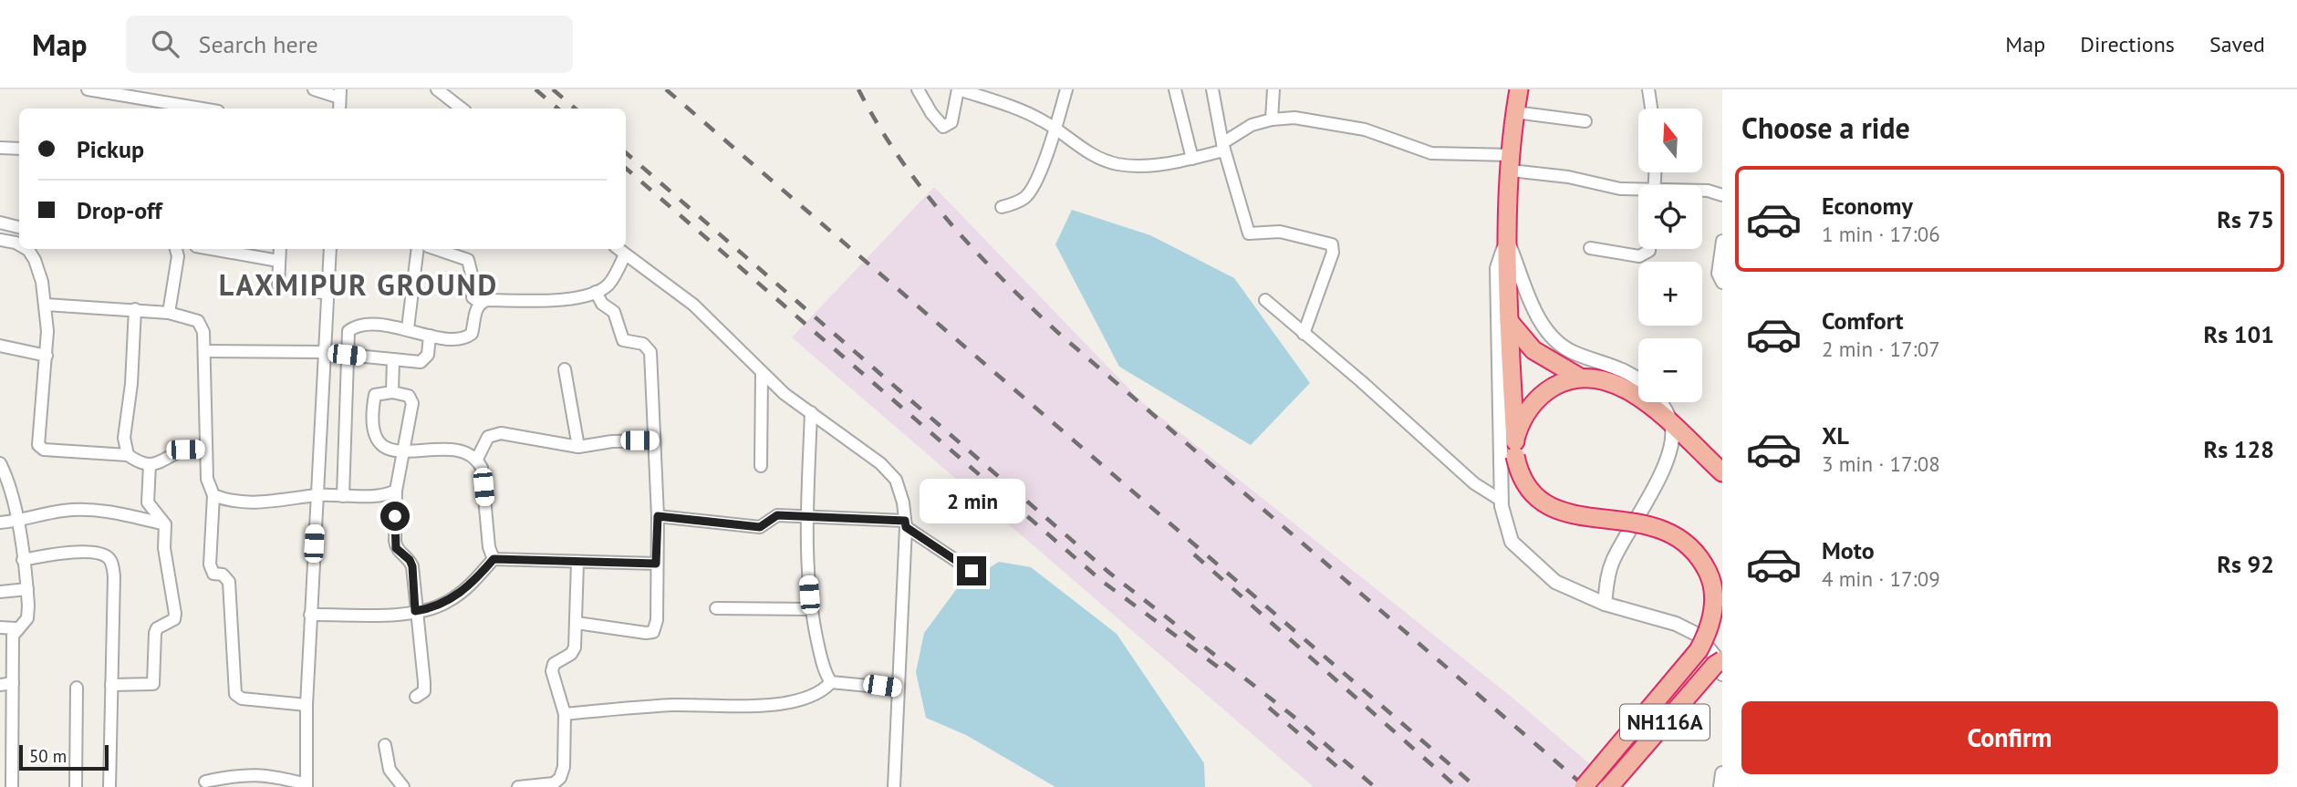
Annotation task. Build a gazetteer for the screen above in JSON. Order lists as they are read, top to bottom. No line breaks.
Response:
{"streets":{"highway":["NH116A"]},"districts":["LAXMIPUR GROUND"],"scale_bar":"50 m","north":"top","page":{"header":"Map","search":"Search here","nav":["Map","Directions","Saved"],"heading":"Choose a ride","map_buttons":["+","−"],"banner":["Pickup","Drop-off"],"list":[{"name":"Economy","note":"1 min · 17:06","value":"Rs 75"},{"name":"Comfort","note":"2 min · 17:07","value":"Rs 101"},{"name":"XL","note":"3 min · 17:08","value":"Rs 128"},{"name":"Moto","note":"4 min · 17:09","value":"Rs 92"}],"bubble":"2 min","buttons":"Confirm","scale":"50 m"}}
